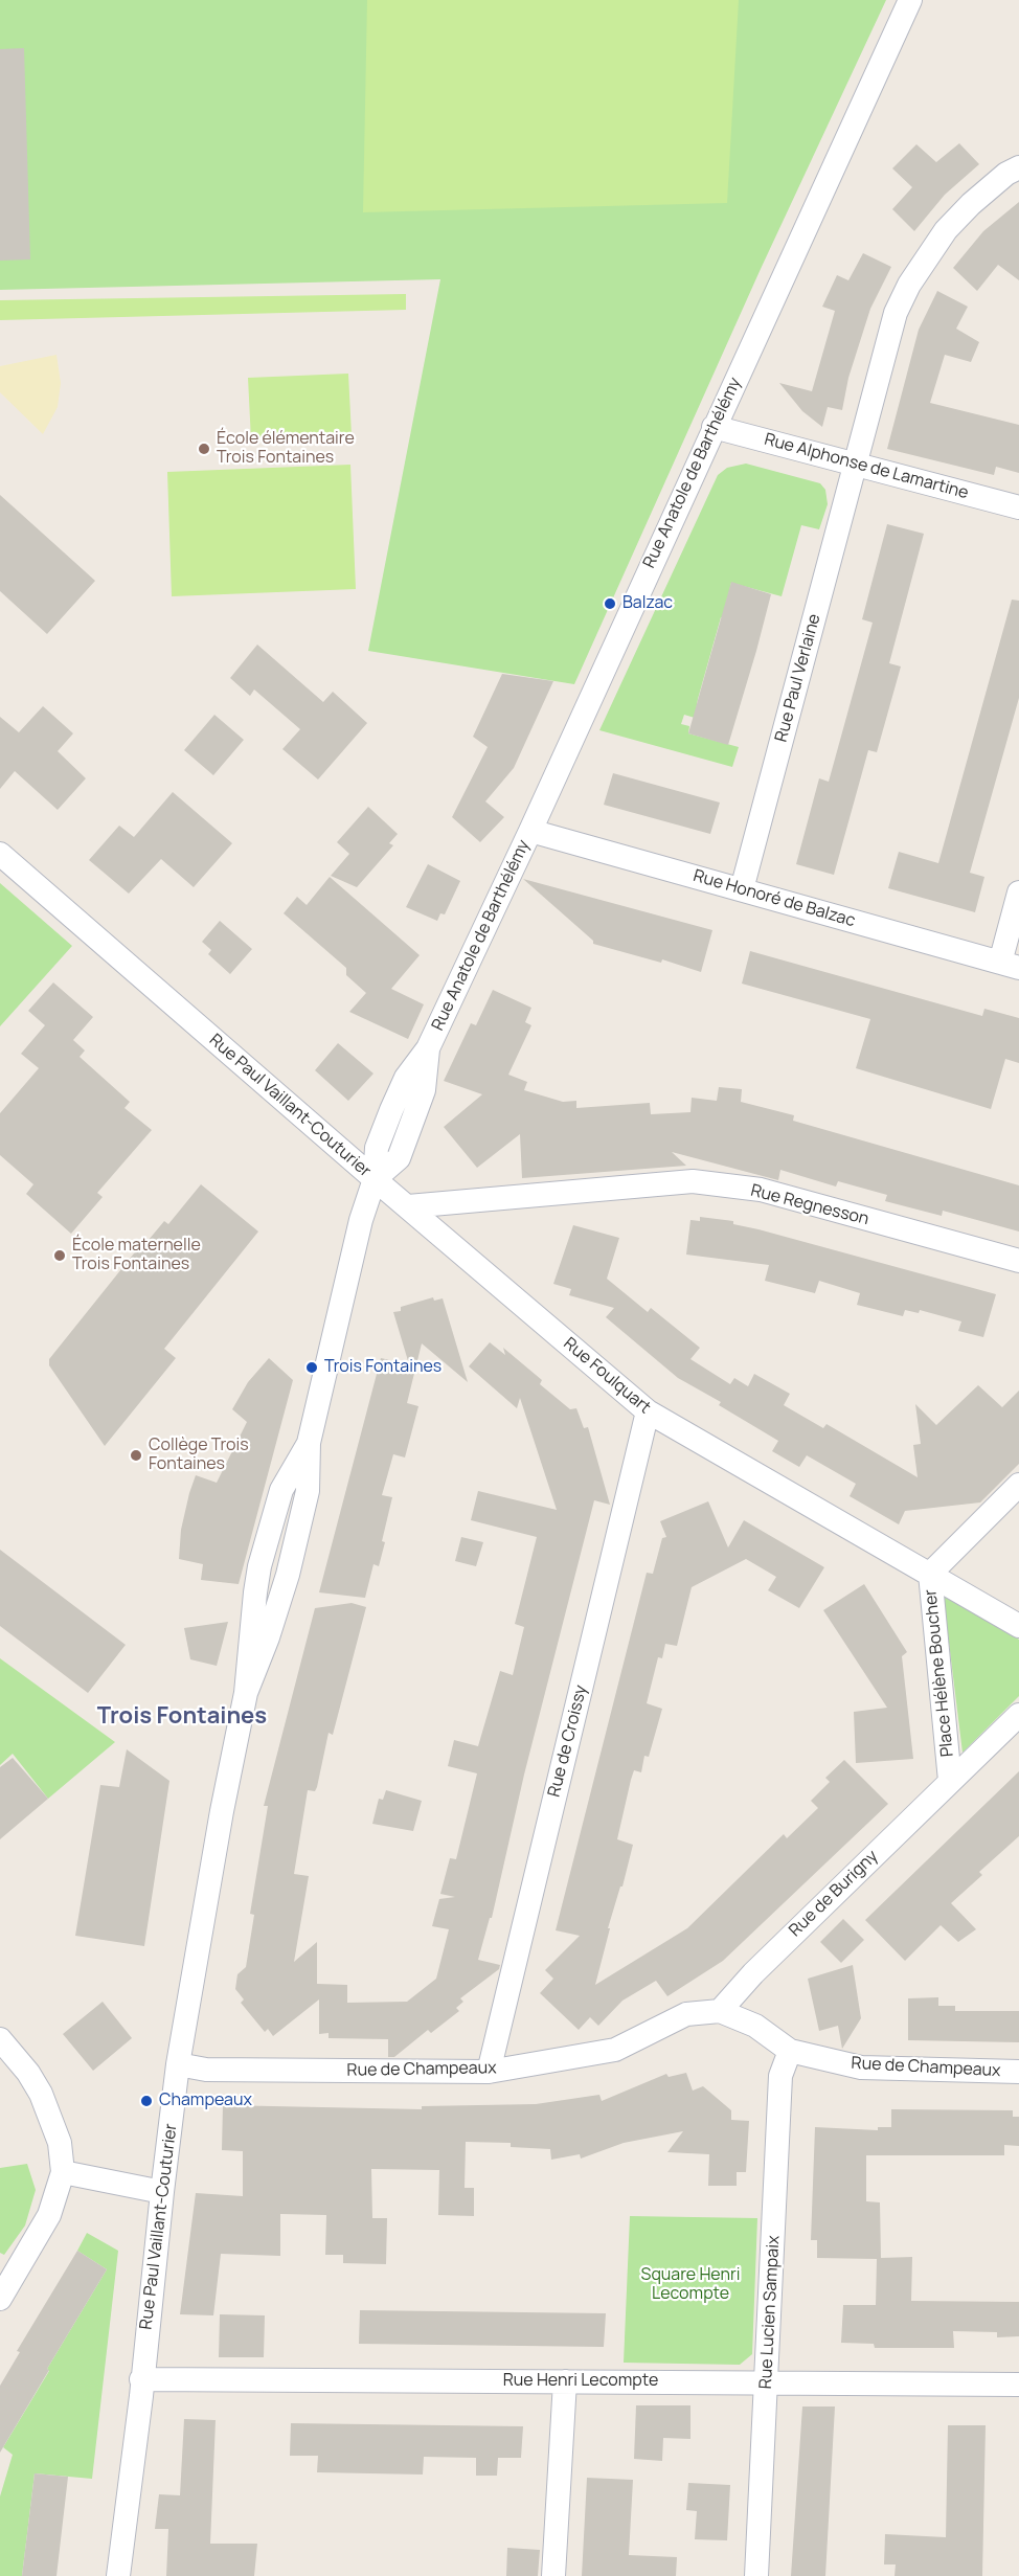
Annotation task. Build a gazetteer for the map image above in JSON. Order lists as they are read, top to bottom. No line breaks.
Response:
{"streets":{"street":["Rue Alphonse de Lamartine","Rue Anatole de Barthélémy","Rue Paul Verlaine","Rue Honoré de Balzac","Rue Paul Vaillant-Couturier","Rue Regnesson","Rue Foulquart","Place Hélène Boucher","Rue de Croissy","Rue de Burigny","Rue de Champeaux","Rue Lucien Sampaix","Rue Henri Lecompte"]},"crossings":[["Rue Alphonse de Lamartine","Rue Anatole de Barthélémy"],["Rue Alphonse de Lamartine","Rue Paul Verlaine"],["Rue Anatole de Barthélémy","Rue Honoré de Balzac"],["Rue Anatole de Barthélémy","Rue Paul Vaillant-Couturier"],["Rue Anatole de Barthélémy","Rue Foulquart"],["Rue Paul Verlaine","Rue Honoré de Balzac"],["Rue Paul Vaillant-Couturier","Rue Foulquart"],["Rue Paul Vaillant-Couturier","Rue de Champeaux"],["Rue Paul Vaillant-Couturier","Rue Henri Lecompte"],["Rue Regnesson","Rue Foulquart"],["Rue Foulquart","Place Hélène Boucher"],["Rue Foulquart","Rue de Croissy"],["Place Hélène Boucher","Rue de Burigny"],["Rue de Croissy","Rue de Champeaux"],["Rue de Burigny","Rue de Champeaux"],["Rue de Champeaux","Rue Lucien Sampaix"],["Rue Lucien Sampaix","Rue Henri Lecompte"]],"districts":["Trois Fontaines"],"parks":["Square Henri Lecompte"],"places":["École élémentaire Trois Fontaines","Balzac","École maternelle Trois Fontaines","Trois Fontaines","Collège Trois Fontaines","Champeaux"]}
